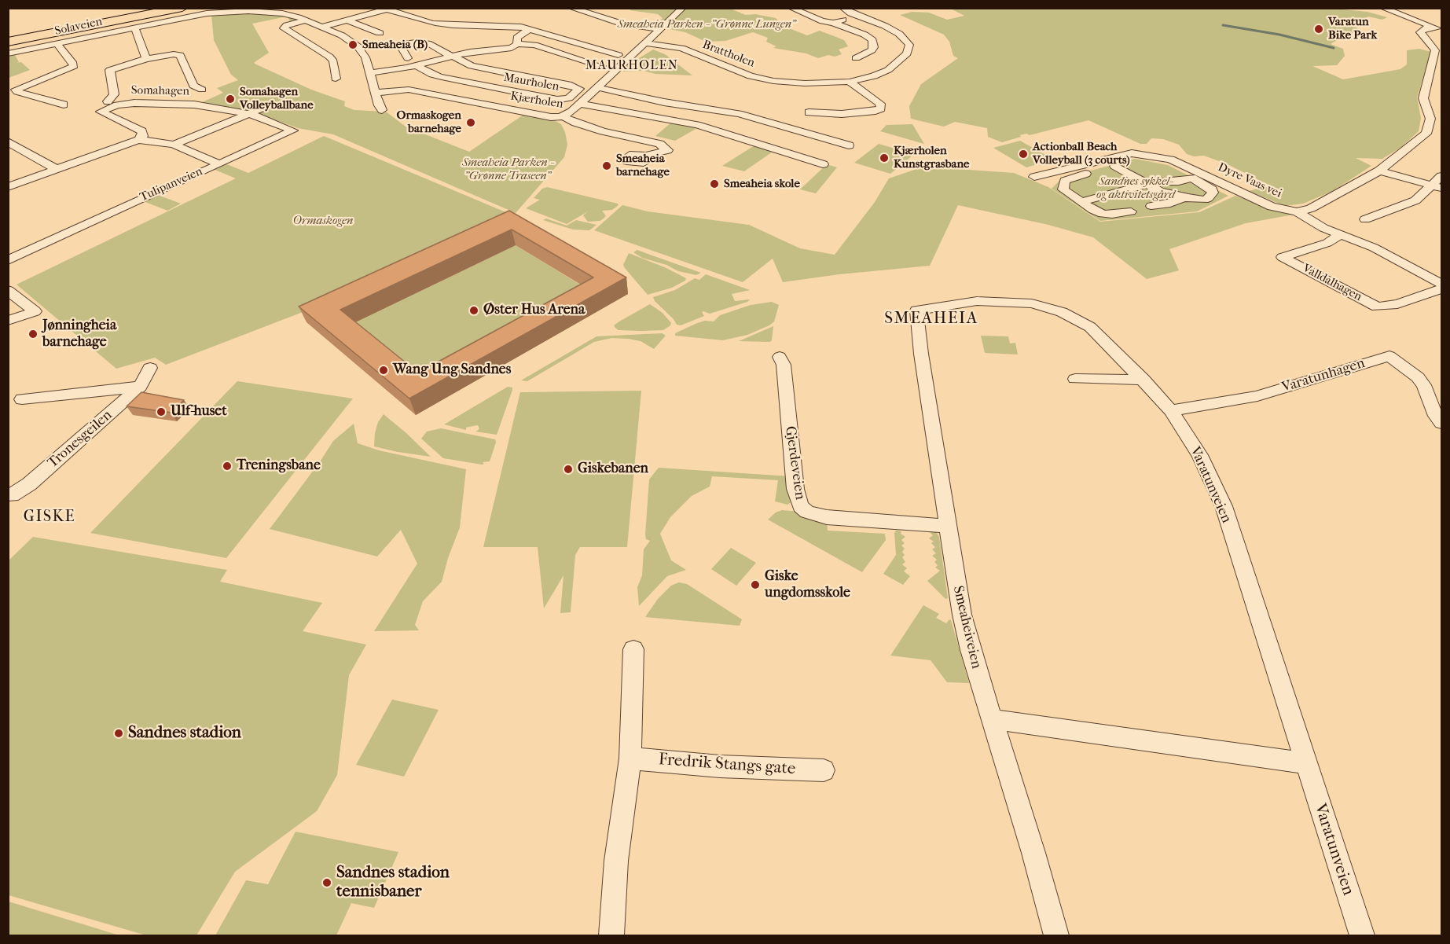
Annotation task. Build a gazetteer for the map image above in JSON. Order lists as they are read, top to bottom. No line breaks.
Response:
{"streets":{"street":["Solaveien","Brattholen","Maurholen","Somahagen","Kjærholen","Dyre Vaas vei","Tulipanveien","Valldalhagen","Varatunhagen","Tronesgeilen","Gjerdeveien","Varatunveien","Smeaheiveien","Fredrik Stangs gate"]},"crossings":[["Solaveien","Kjærholen"],["Somahagen","Tulipanveien"],["Varatunhagen","Varatunveien"],["Gjerdeveien","Smeaheiveien"],["Varatunveien","Smeaheiveien"]],"districts":["MAURHOLEN","SMEAHEIA","GISKE"],"parks":["Smeaheia Parken - \"Grønne Lungen\"","Smeaheia Parken - \"Grønne Traseen\"","Sandnes sykkel- og aktivitetsgård","Ormaskogen"],"places":["Varatun Bike Park","Smeaheia (B)","Somahagen Volleyballbane","Ormaskogen barnehage","Actionball Beach Volleyball (3 courts)","Kjærholen Kunstgrasbane","Smeaheia barnehage","Smeaheia skole","Øster Hus Arena","Jønningheia barnehage","Wang Ung Sandnes","Ulf-huset","Treningsbane","Giskebanen","Giske ungdomsskole","Sandnes stadion","Sandnes stadion tennisbaner"]}
